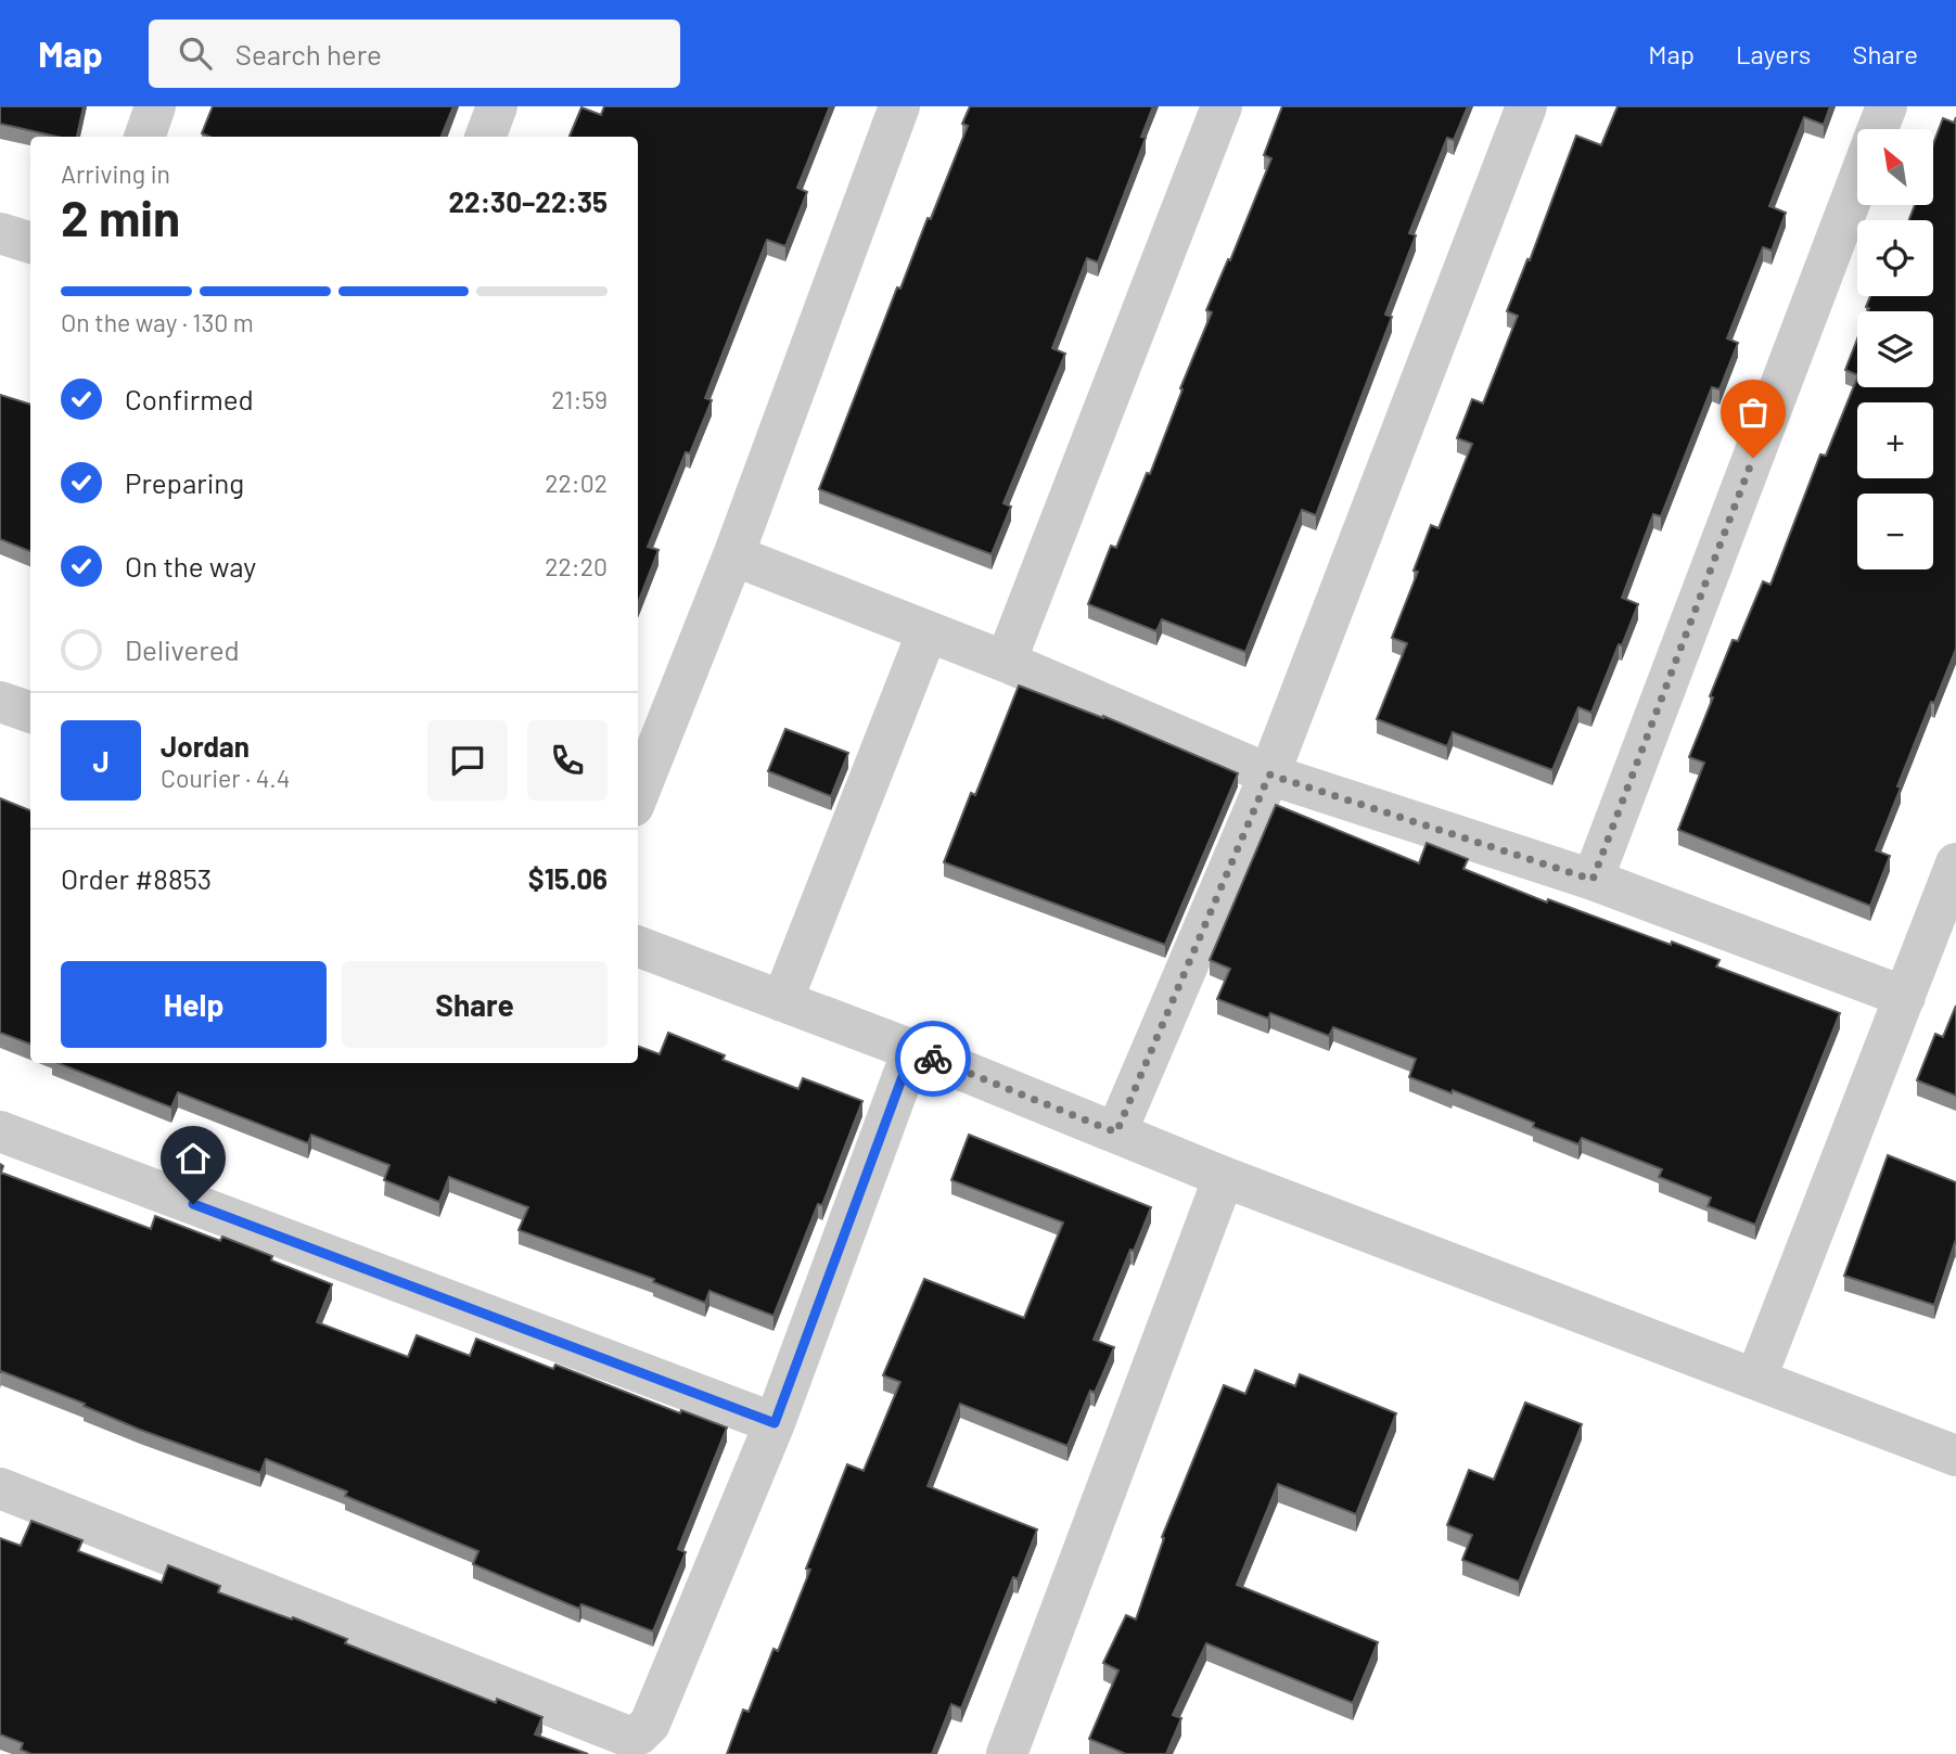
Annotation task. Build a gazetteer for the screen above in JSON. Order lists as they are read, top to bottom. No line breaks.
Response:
{"north":"top left","page":{"header":"Map","search":"Search here","nav":["Map","Layers","Share"],"map_buttons":["+","−"],"heading":["2 min","Arriving in","22:30–22:35"],"panel":["Jordan","Courier · 4.4","Order #8853","$15.06"],"bar":"On the way · 130 m","list":[["Confirmed","21:59"],["Preparing","22:02"],["On the way","22:20"],"Delivered"],"round":"J","buttons":["Help","Share"]}}
